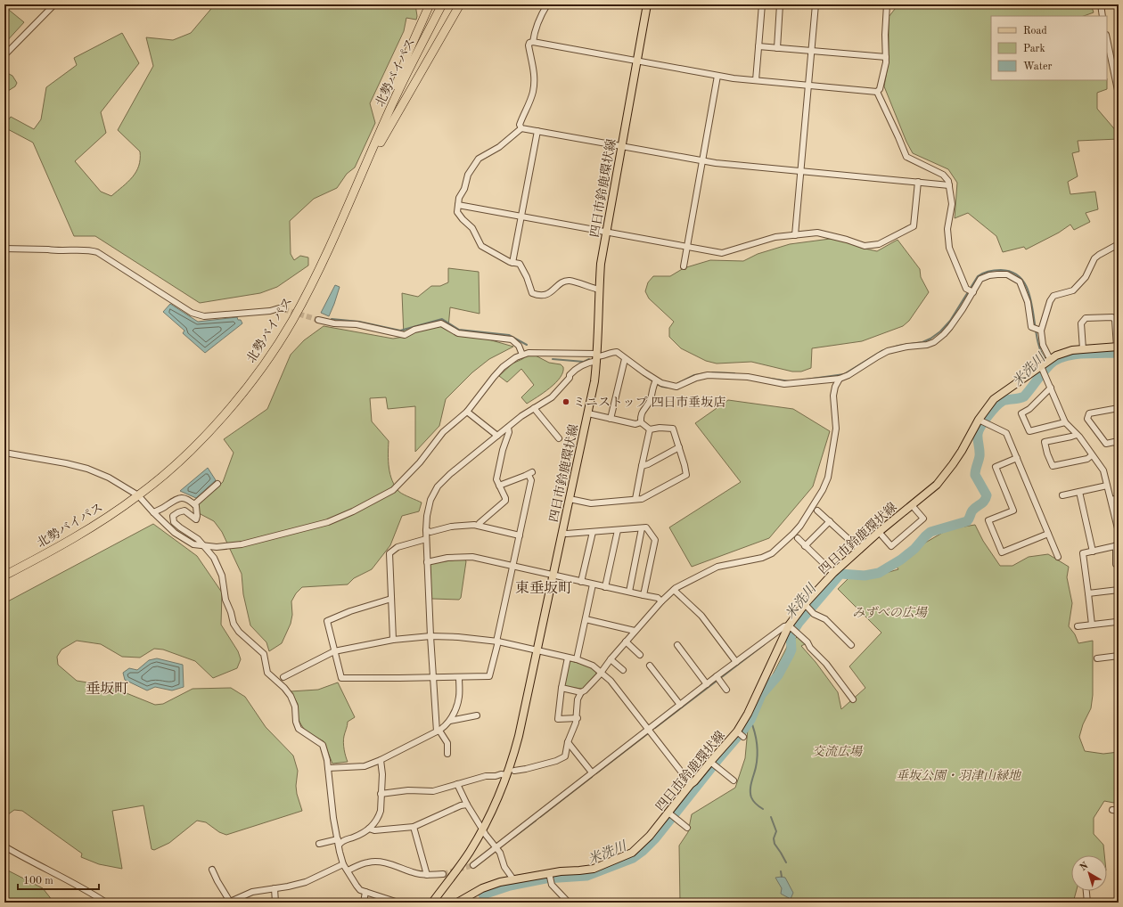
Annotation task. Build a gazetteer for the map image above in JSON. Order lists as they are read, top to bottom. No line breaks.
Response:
{"streets":{"highway":["北勢バイパス"],"main road":["四日市鈴鹿環状線"]},"districts":["東垂坂町","垂坂町"],"water":["米洗川"],"parks":["みずべの広場","交流広場","垂坂公園・羽津山緑地"],"places":["ミニストップ 四日市垂坂店"],"legend":["Road","Park","Water"],"scale_bar":"100 m","north":"top left"}
